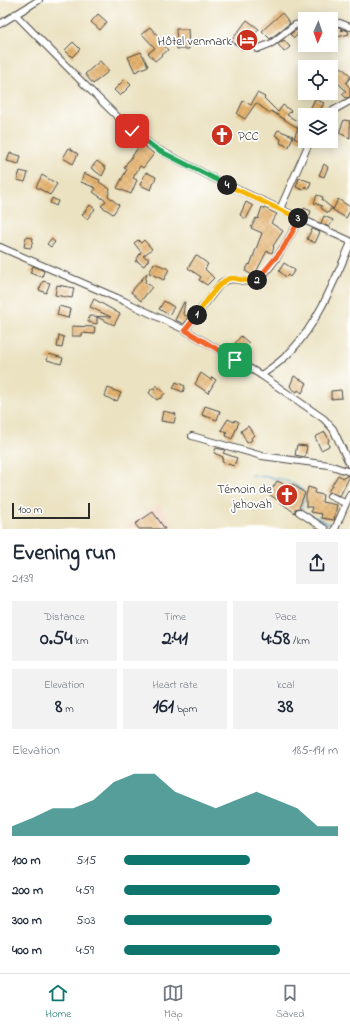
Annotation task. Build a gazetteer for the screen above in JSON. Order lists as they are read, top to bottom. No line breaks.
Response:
{"places":{"hotel":["Hôtel venmark"],"church":["PCC","Témoin de jehovah"]},"scale_bar":"100 m","north":"bottom","page":{"pins":["4","3","2","1"],"scale":"100 m","heading":["Evening run","21:39"],"stats":[["Distance","0.54 km"],["Time","2:41"],["Pace","4:58 /km"],["Elevation","8 m"],["Heart rate","161 bpm"],["kcal","38"]],"chart":["Elevation","185–191 m"],"list":[{"name":"100 m","note":"5:15"},{"name":"200 m","note":"4:59"},{"name":"300 m","note":"5:03"},{"name":"400 m","note":"4:59"}],"tabs":["Home","Map","Saved"]}}
